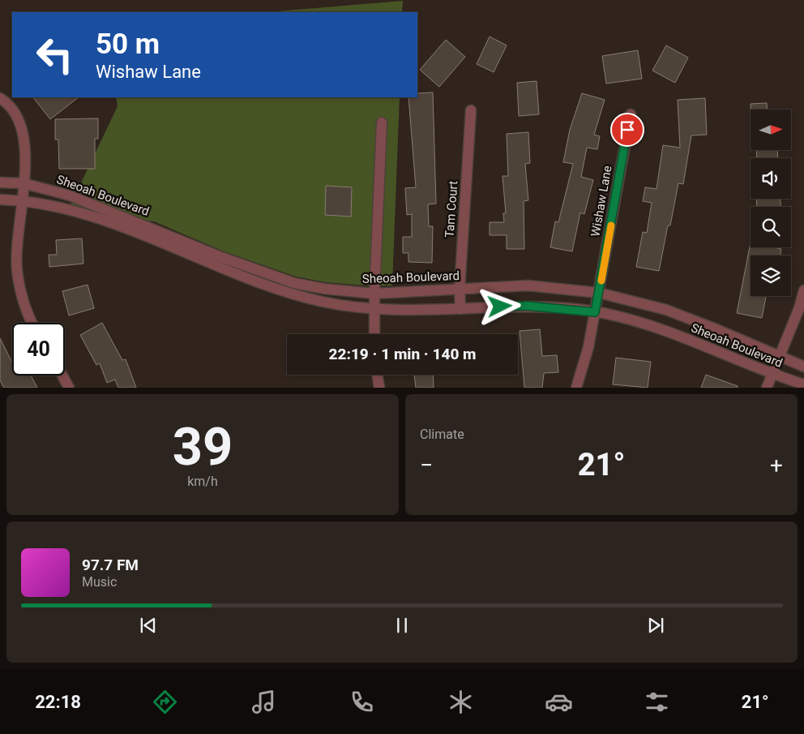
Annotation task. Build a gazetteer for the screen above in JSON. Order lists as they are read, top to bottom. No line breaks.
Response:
{"streets":{"street":["Sheoah Boulevard","Wishaw Lane","Tam Court"]},"crossings":[["Sheoah Boulevard","Wishaw Lane"],["Sheoah Boulevard","Tam Court"]],"north":"right","page":{"turn":["50 m","Wishaw Lane"],"limit":"40","trip":"22:19 · 1 min · 140 m","tile":[["39","km/h"],"Climate"],"heat":["−","21°","+"],"song":["97.7 FM","Music"],"tabs":["22:18","21°"]}}
